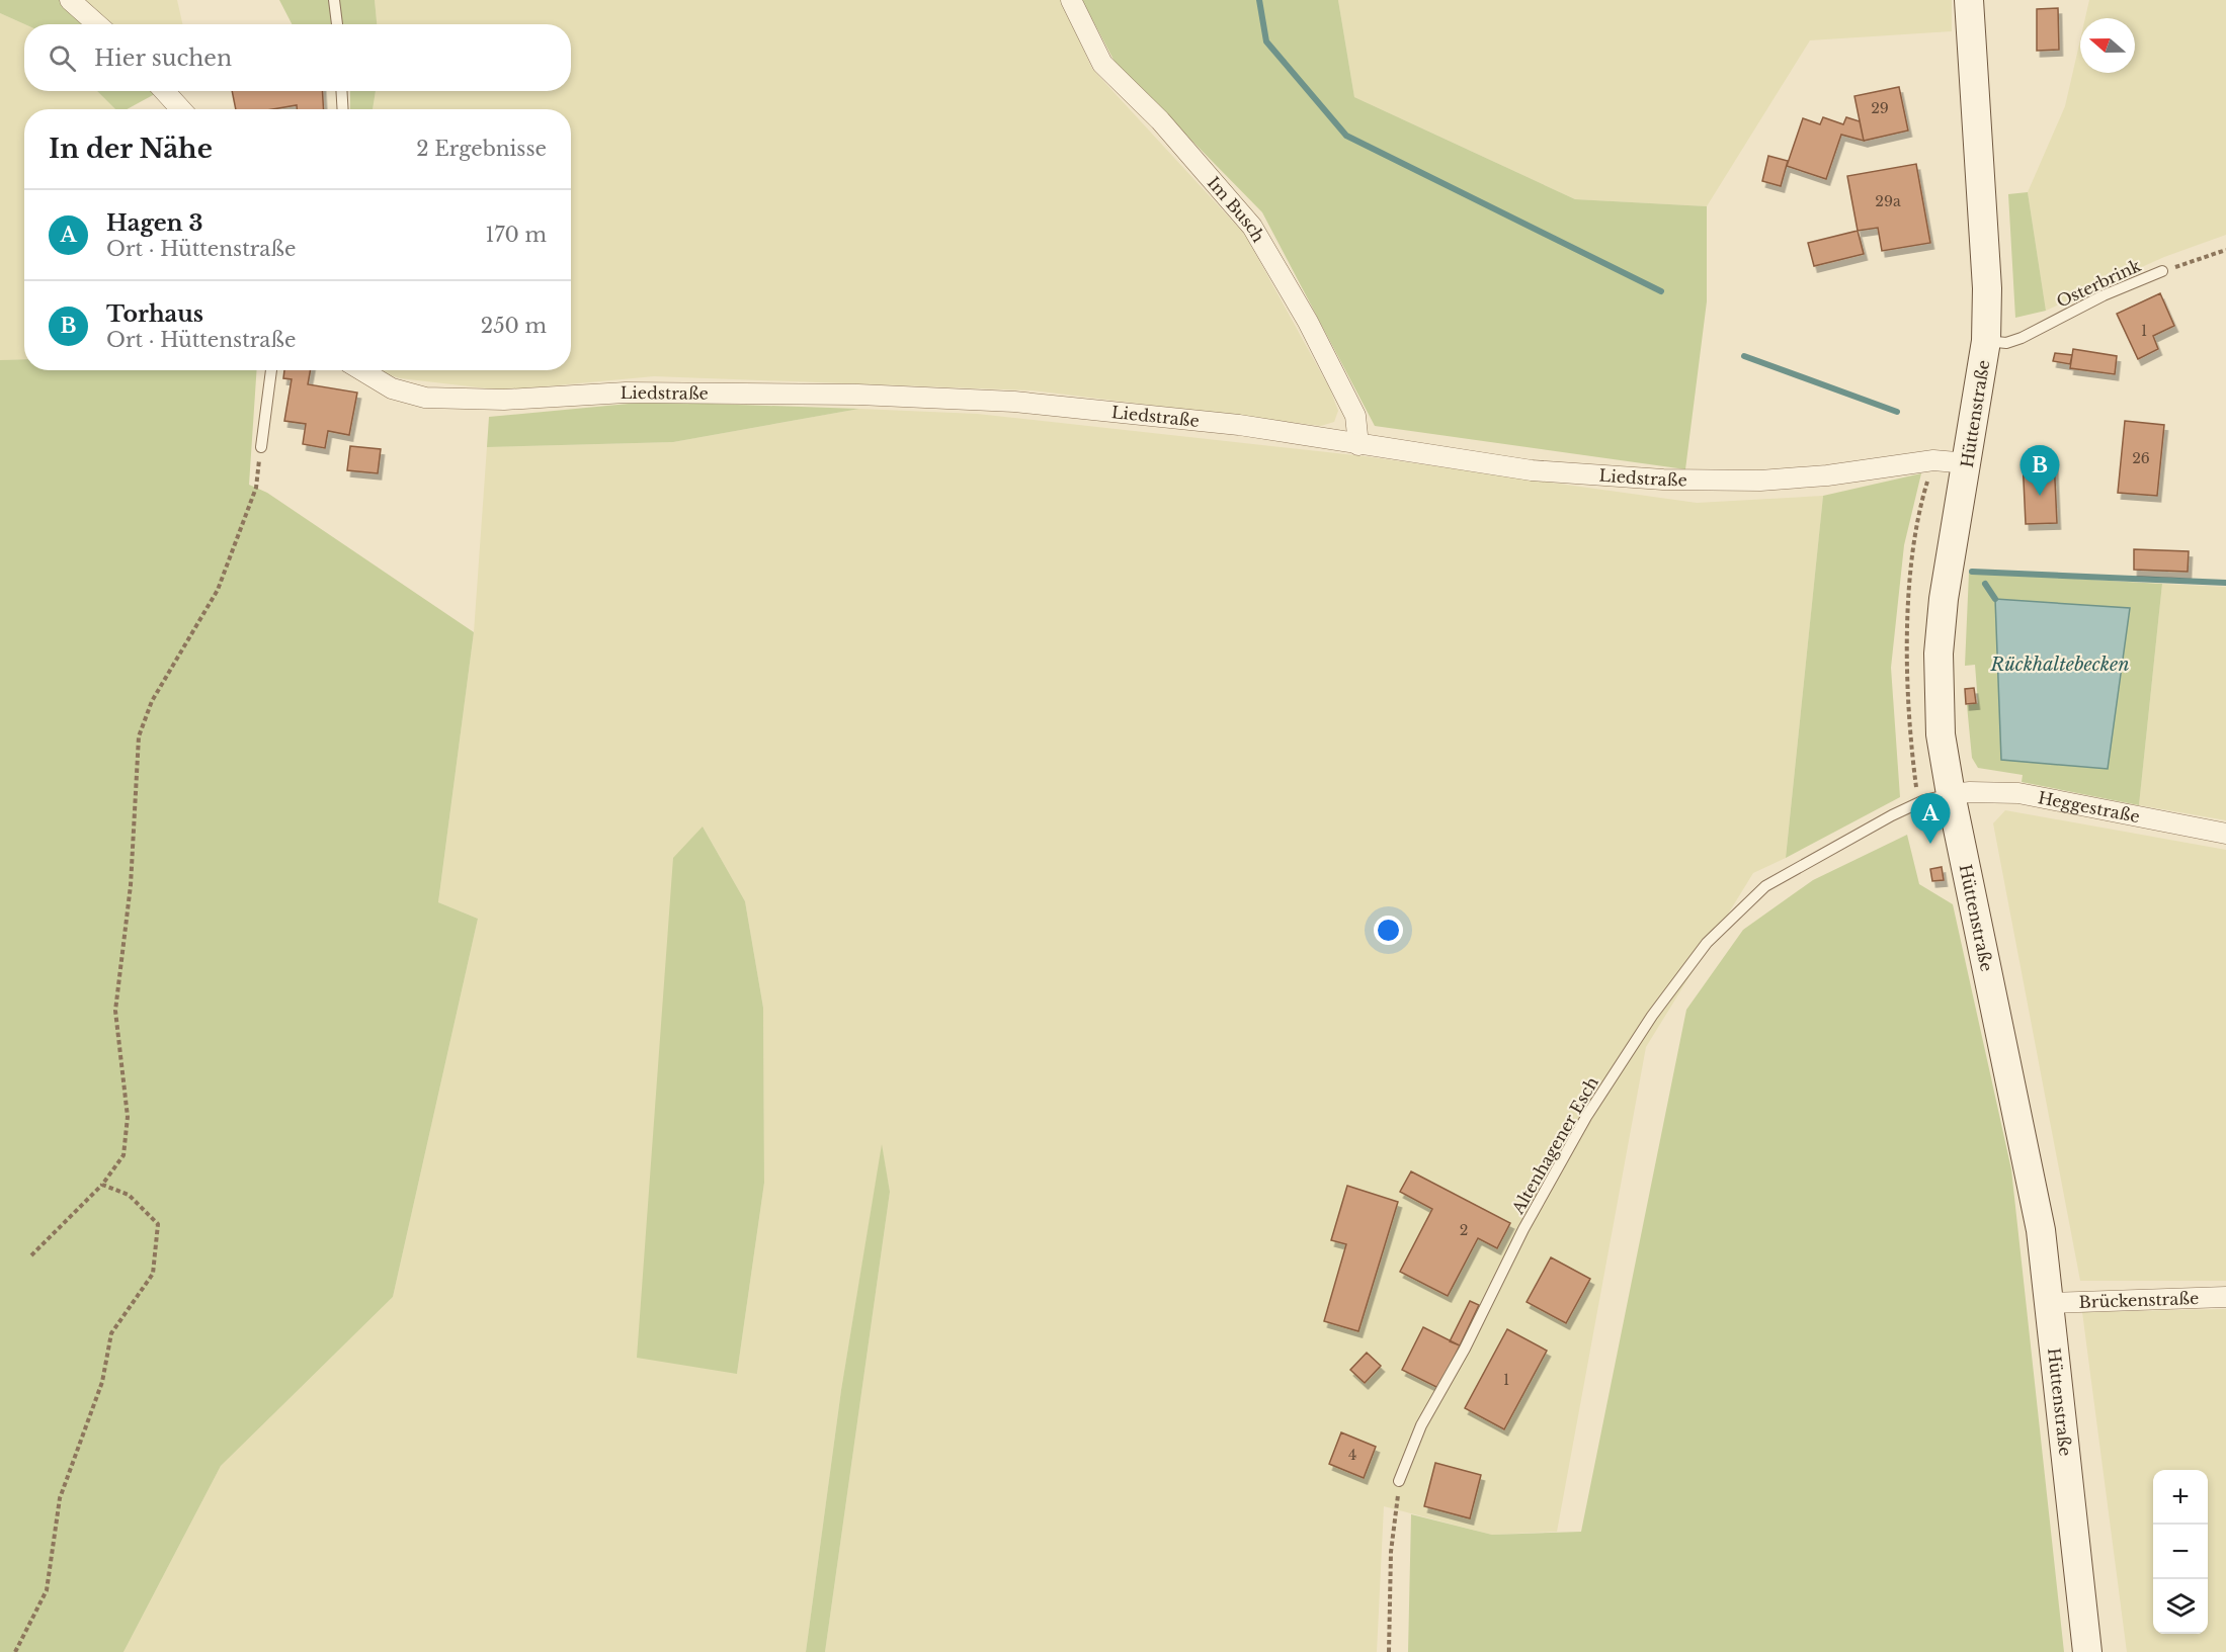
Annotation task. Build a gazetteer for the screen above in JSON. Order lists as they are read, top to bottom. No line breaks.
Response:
{"streets":{"main road":["Hüttenstraße"],"street":["Im Busch","Liedstraße","Heggestraße","Brückenstraße"],"lane":["Osterbrink","Altenhagener Esch"]},"crossings":[["Im Busch","Liedstraße"],["Osterbrink","Hüttenstraße"],["Liedstraße","Hüttenstraße"],["Hüttenstraße","Heggestraße"],["Hüttenstraße","Altenhagener Esch"],["Hüttenstraße","Brückenstraße"],["Heggestraße","Altenhagener Esch"]],"water":["Rückhaltebecken"],"house_numbers":["29","29a","1","26","2","1","4"],"north":"left","page":{"search":"Hier suchen","heading":["In der Nähe","2 Ergebnisse"],"list":[{"mark":"A","name":"Hagen 3","note":"Ort · Hüttenstraße","value":"170 m"},{"mark":"B","name":"Torhaus","note":"Ort · Hüttenstraße","value":"250 m"}],"pins":["B","A"],"map_buttons":["+","−"]}}
